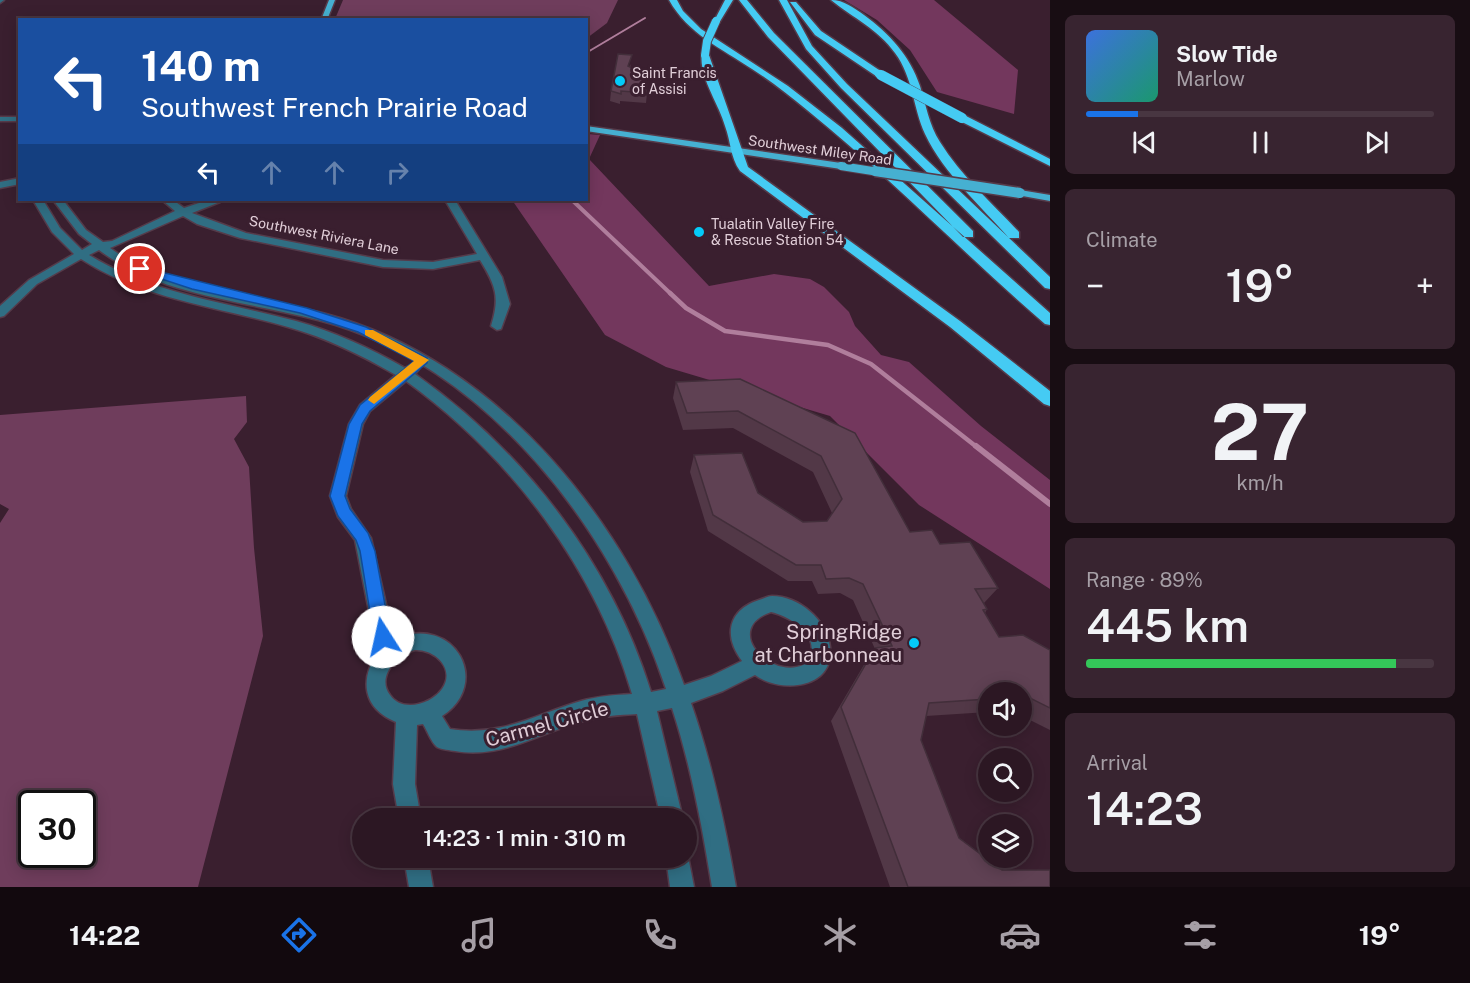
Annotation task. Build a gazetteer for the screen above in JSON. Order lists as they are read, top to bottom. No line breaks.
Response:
{"streets":{"main road":["Southwest Miley Road"],"street":["Southwest Riviera Lane","Carmel Circle"]},"places":["Saint Francis of Assisi","Tualatin Valley Fire & Rescue Station 54","SpringRidge at Charbonneau"],"page":{"turn":["140 m","Southwest French Prairie Road"],"song":["Slow Tide","Marlow"],"tile":["Climate",["27","km/h"],["Range · 89%","445 km"],["Arrival","14:23"]],"heat":["−","19°","+"],"limit":"30","trip":"14:23 · 1 min · 310 m","tabs":["14:22","19°"]}}
